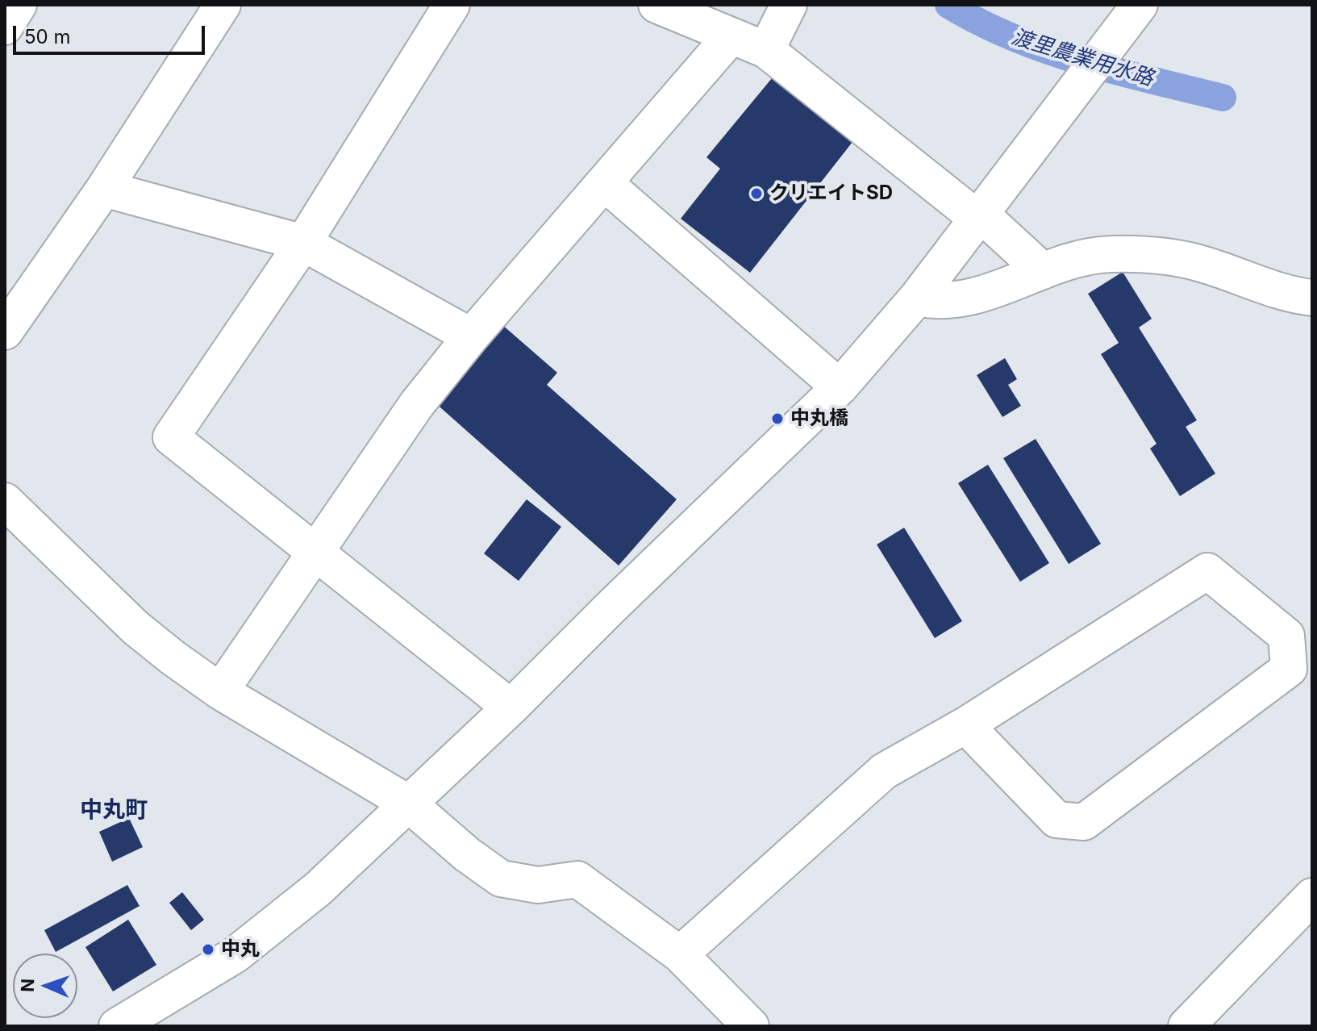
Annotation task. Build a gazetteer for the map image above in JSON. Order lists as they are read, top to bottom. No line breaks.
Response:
{"districts":["中丸町"],"water":["渡里農業用水路"],"places":["クリエイトSD","中丸橋","中丸"],"scale_bar":"50 m","north":"left"}
